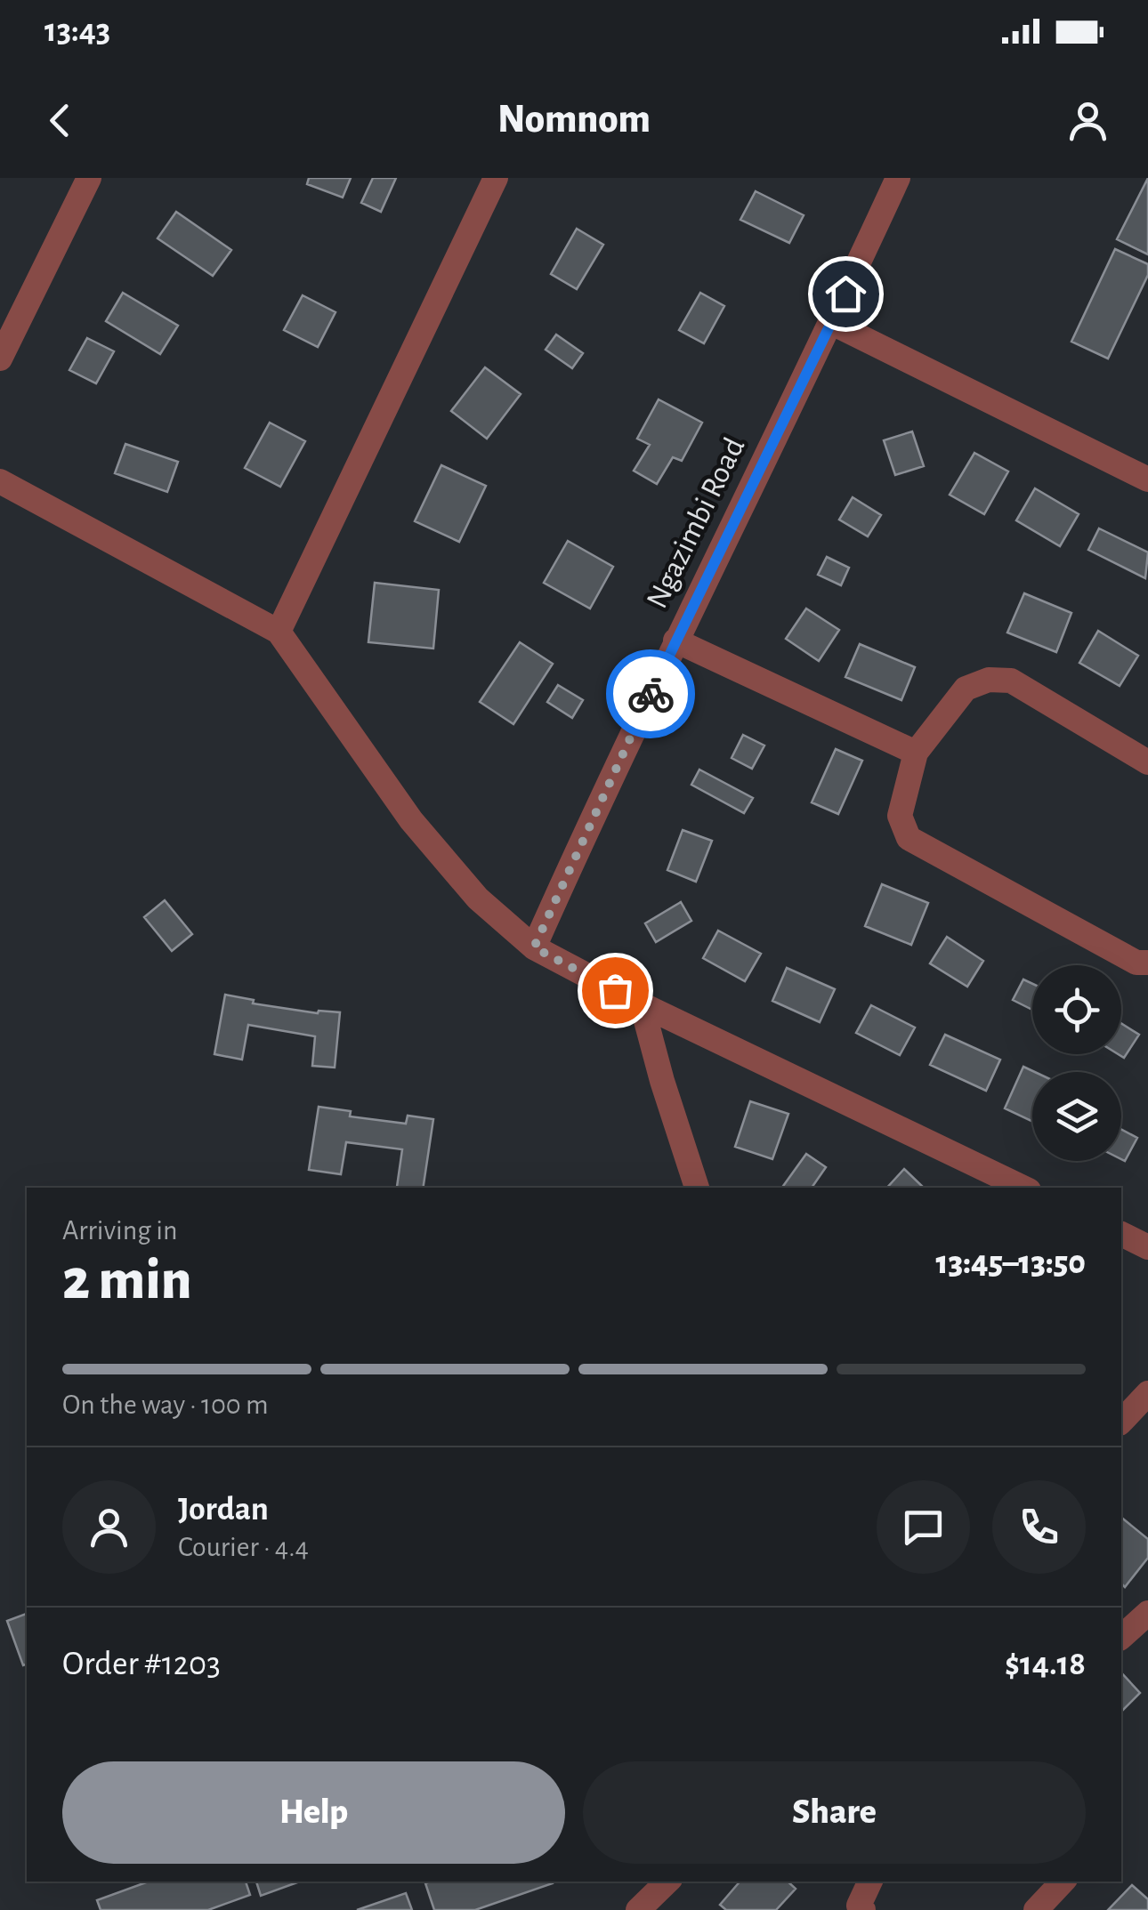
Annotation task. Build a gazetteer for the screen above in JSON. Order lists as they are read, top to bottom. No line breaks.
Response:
{"streets":{"street":["Ngazimbi Road"]},"page":{"status":"13:43","header":"Nomnom","heading":["2 min","Arriving in","13:45–13:50"],"panel":["Jordan","Courier · 4.4","Order #1203","$14.18"],"bar":"On the way · 100 m","buttons":["Help","Share"]}}
